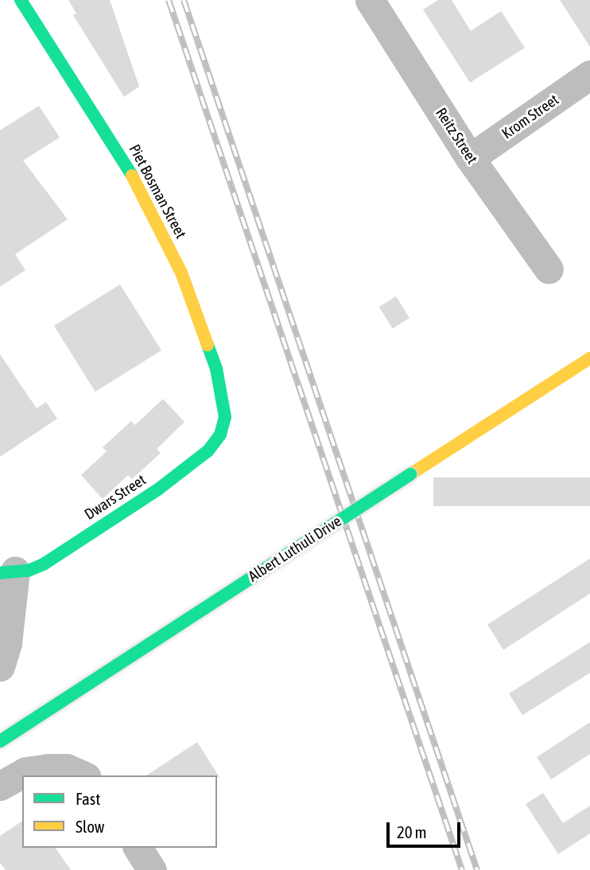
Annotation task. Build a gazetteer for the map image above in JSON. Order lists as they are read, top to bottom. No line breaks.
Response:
{"streets":{"street":["Krom Street","Reitz Street","Piet Bosman Street","Dwars Street","Albert Luthuli Drive"]},"crossings":[["Krom Street","Reitz Street"],["Piet Bosman Street","Dwars Street"]],"legend":["Fast","Slow"],"scale_bar":"20 m"}
